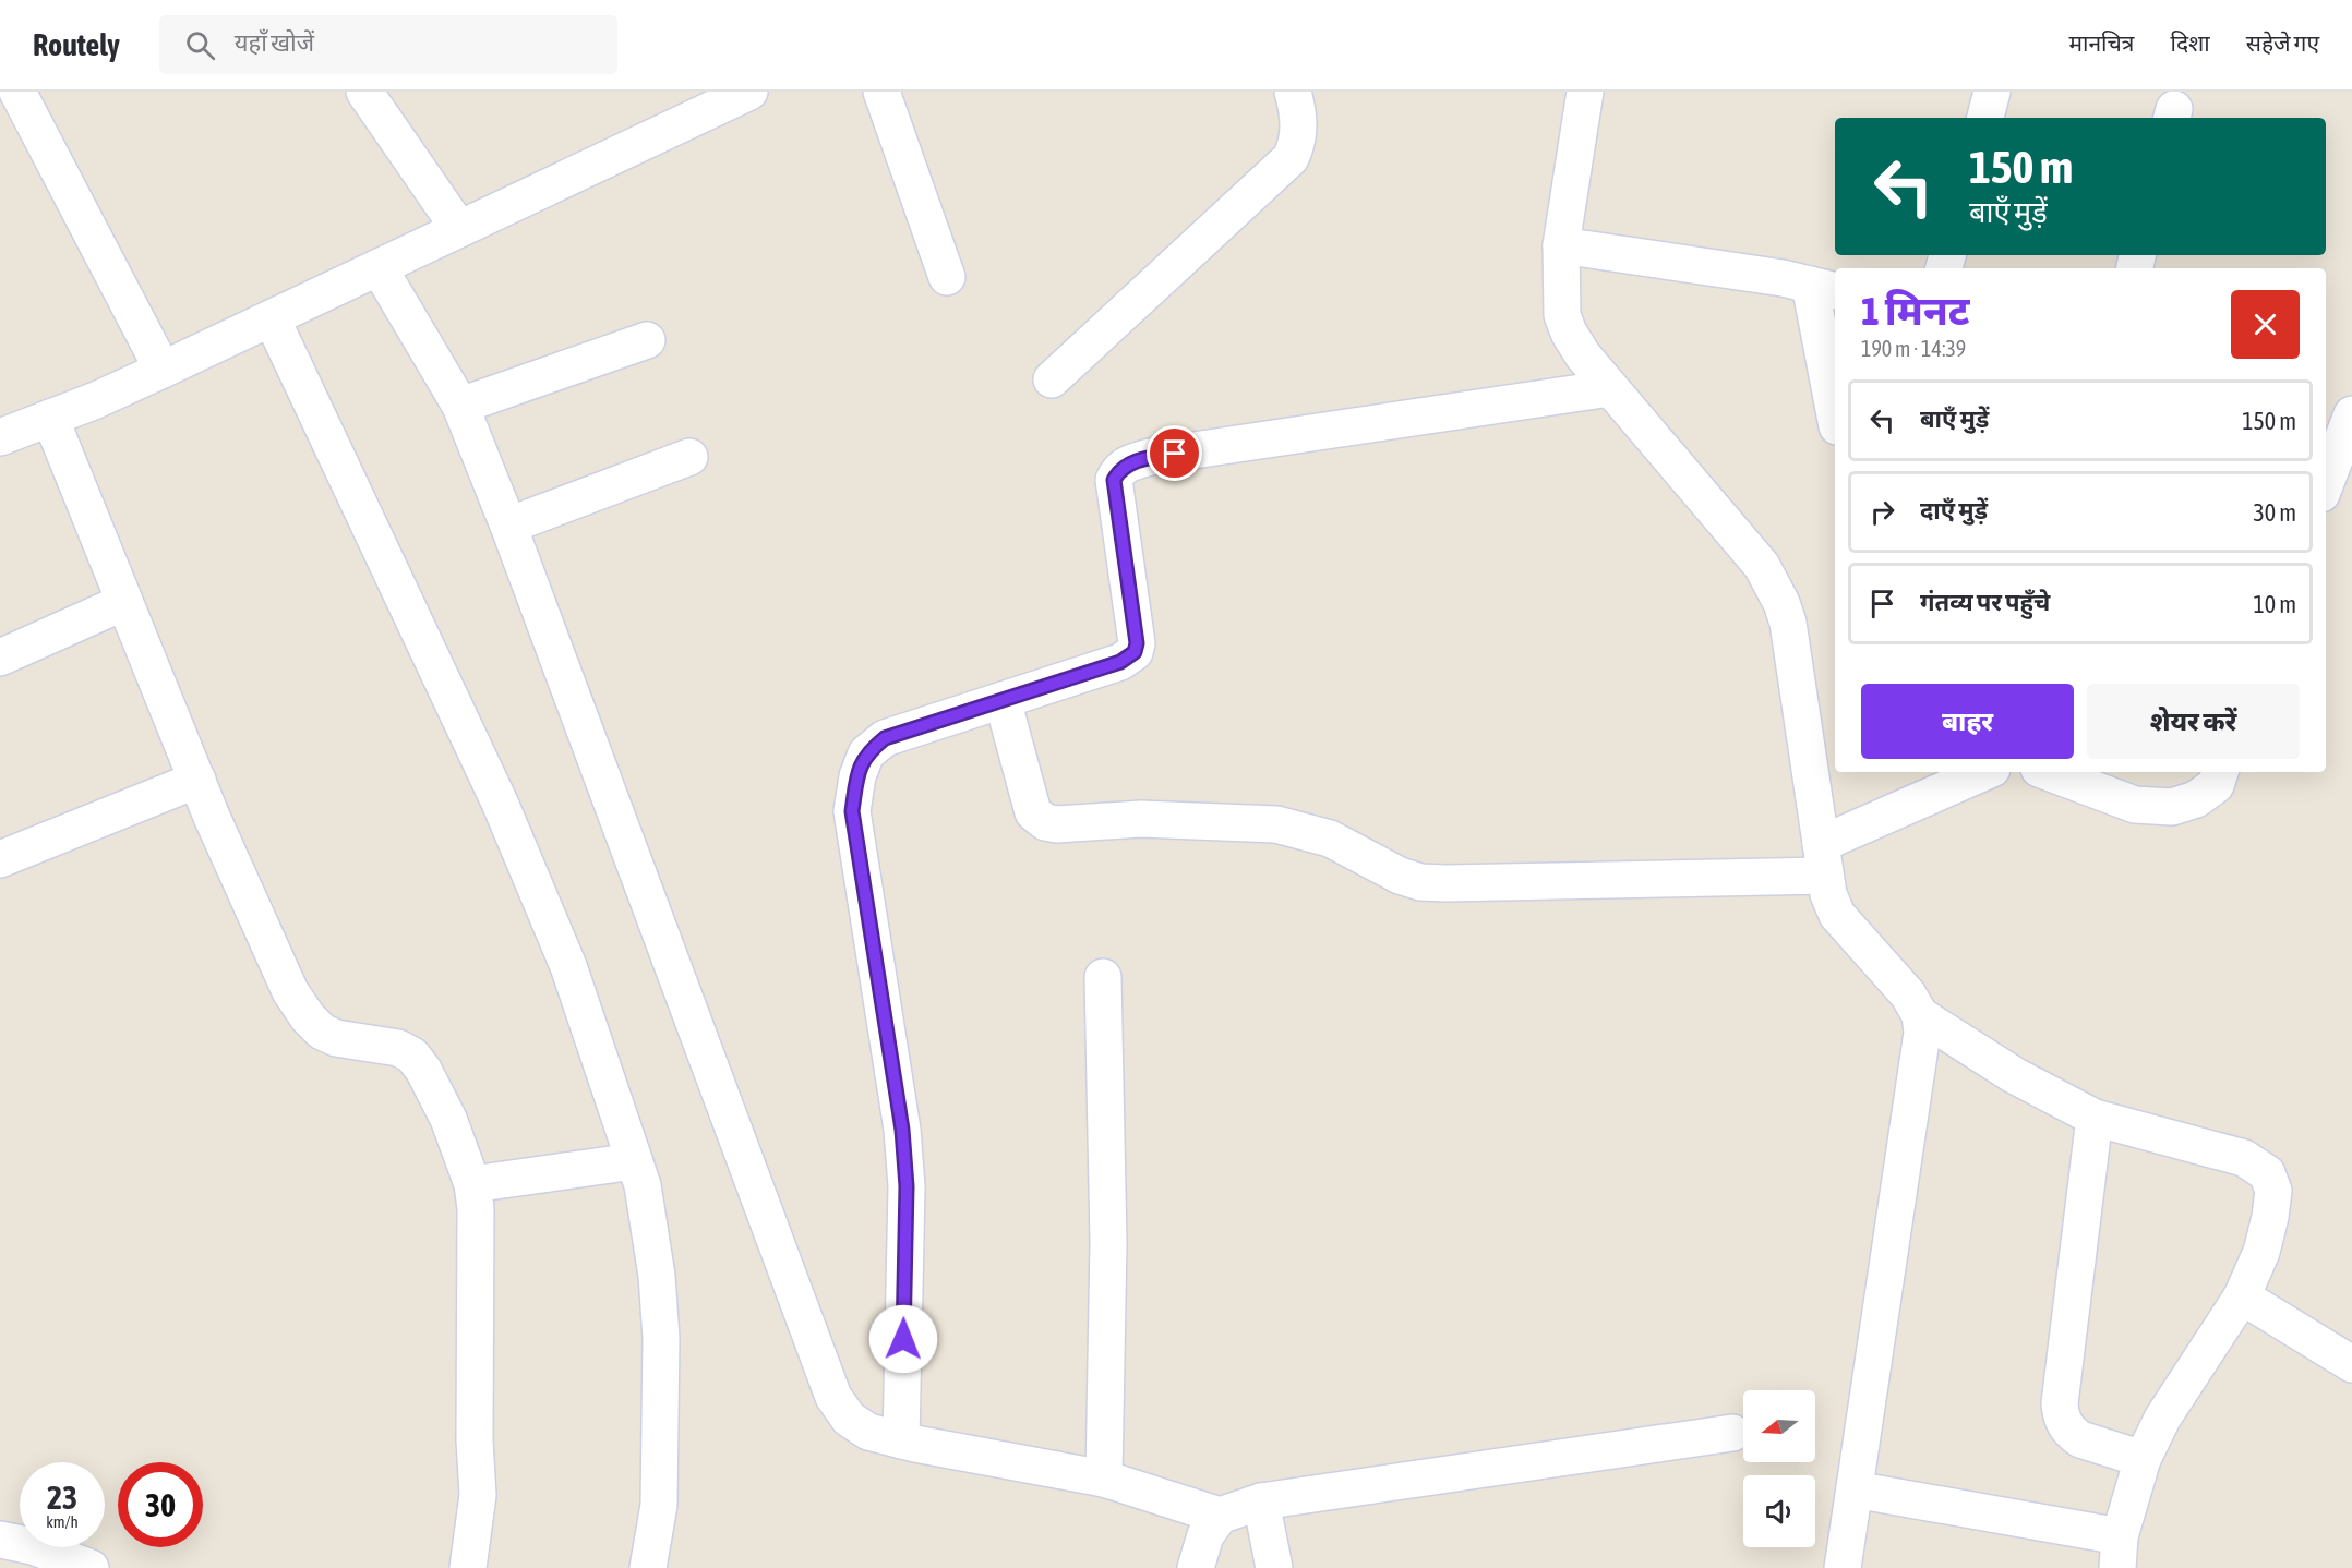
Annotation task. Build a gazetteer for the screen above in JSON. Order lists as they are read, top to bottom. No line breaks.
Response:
{"north":"left","page":{"header":"Routely","search":"यहाँ खोजें","nav":["मानचित्र","दिशा","सहेजे गए"],"turn":["150 m","बाएँ मुड़ें"],"heading":["1 मिनट","190 m · 14:39"],"list":[{"name":"बाएँ मुड़ें","value":"150 m"},{"name":"दाएँ मुड़ें","value":"30 m"},{"name":"गंतव्य पर पहुँचे","value":"10 m"}],"buttons":["बाहर","शेयर करें"],"speed":"23 km/h","limit":"30"}}
